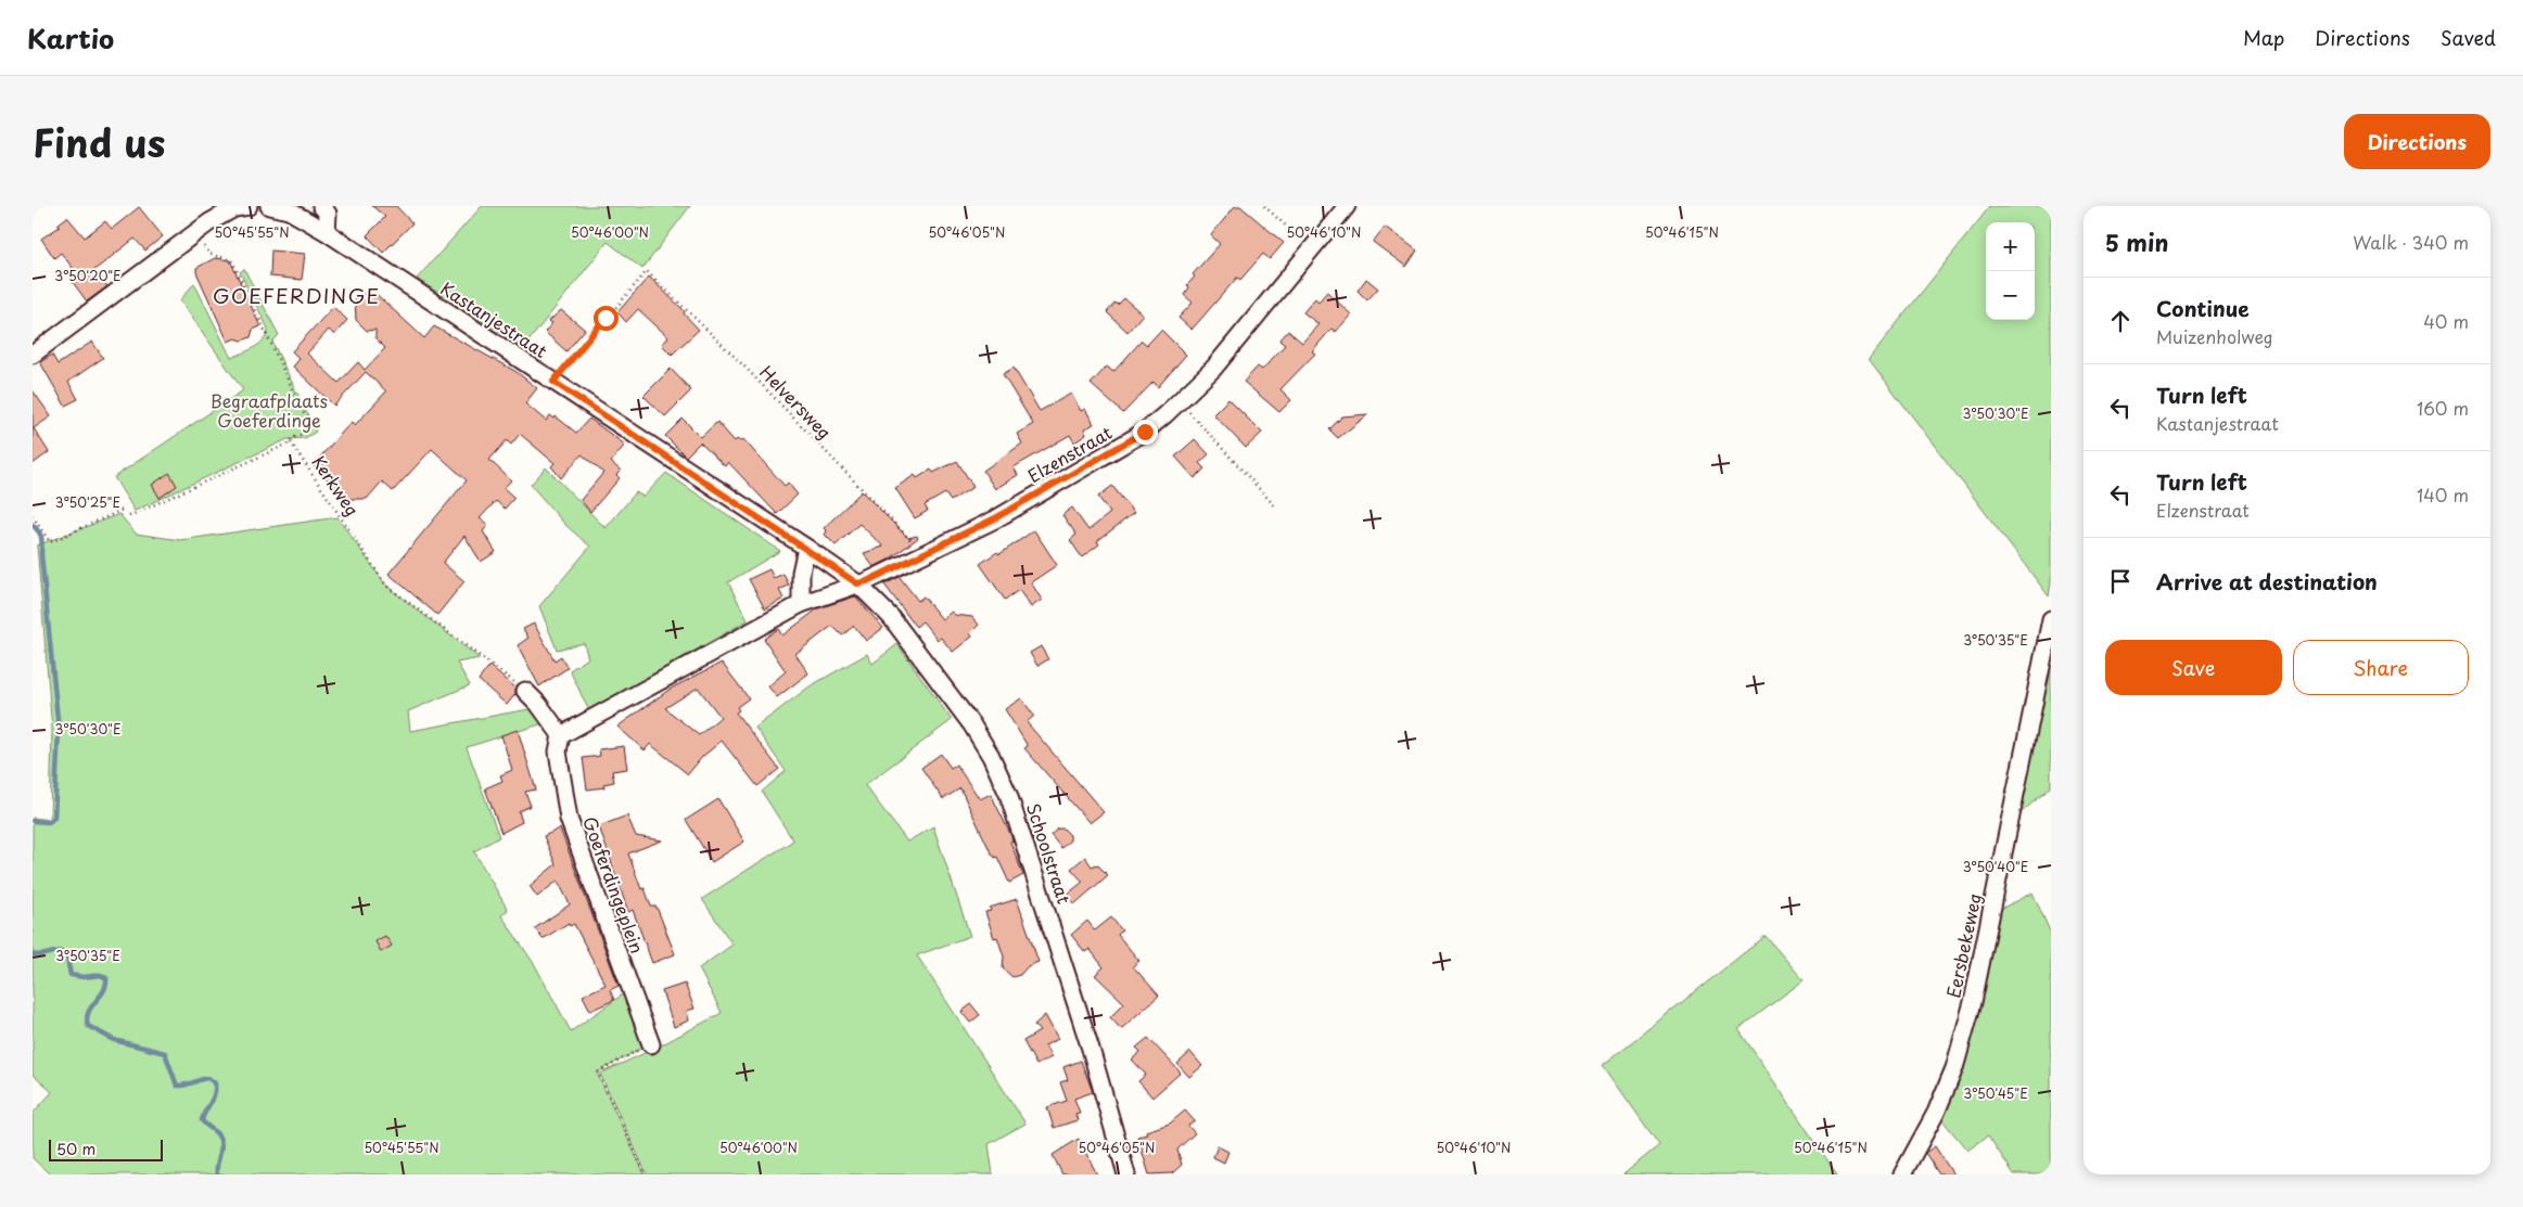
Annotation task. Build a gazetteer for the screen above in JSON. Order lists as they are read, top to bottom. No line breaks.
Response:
{"streets":{"street":["Kastanjestraat","Elzenstraat","Schoolstraat","Goeferdingeplein","Eersbekeweg"],"path":["Helversweg","Kerkweg"]},"crossings":[["Kastanjestraat","Helversweg"],["Kastanjestraat","Elzenstraat"],["Kastanjestraat","Schoolstraat"],["Helversweg","Elzenstraat"],["Elzenstraat","Schoolstraat"]],"districts":["GOEFERDINGE"],"parks":["Begraafplaats Goeferdinge"],"scale_bar":"50 m","page":{"header":"Kartio","nav":["Map","Directions","Saved"],"title":"Find us","buttons":["Directions",["Save","Share"]],"heading":["5 min","Walk · 340 m"],"map_buttons":["+","−"],"list":[["Continue","Muizenholweg","40 m"],["Turn left","Kastanjestraat","160 m"],["Turn left","Elzenstraat","140 m"],"Arrive at destination"],"scale":"50 m"},"coordinates":["50°45'55\"N","50°46'00\"N","50°46'05\"N","50°46'10\"N","50°46'15\"N","3°50'20\"E","3°50'30\"E","3°50'25\"E","3°50'35\"E","3°50'40\"E","3°50'45\"E"]}
